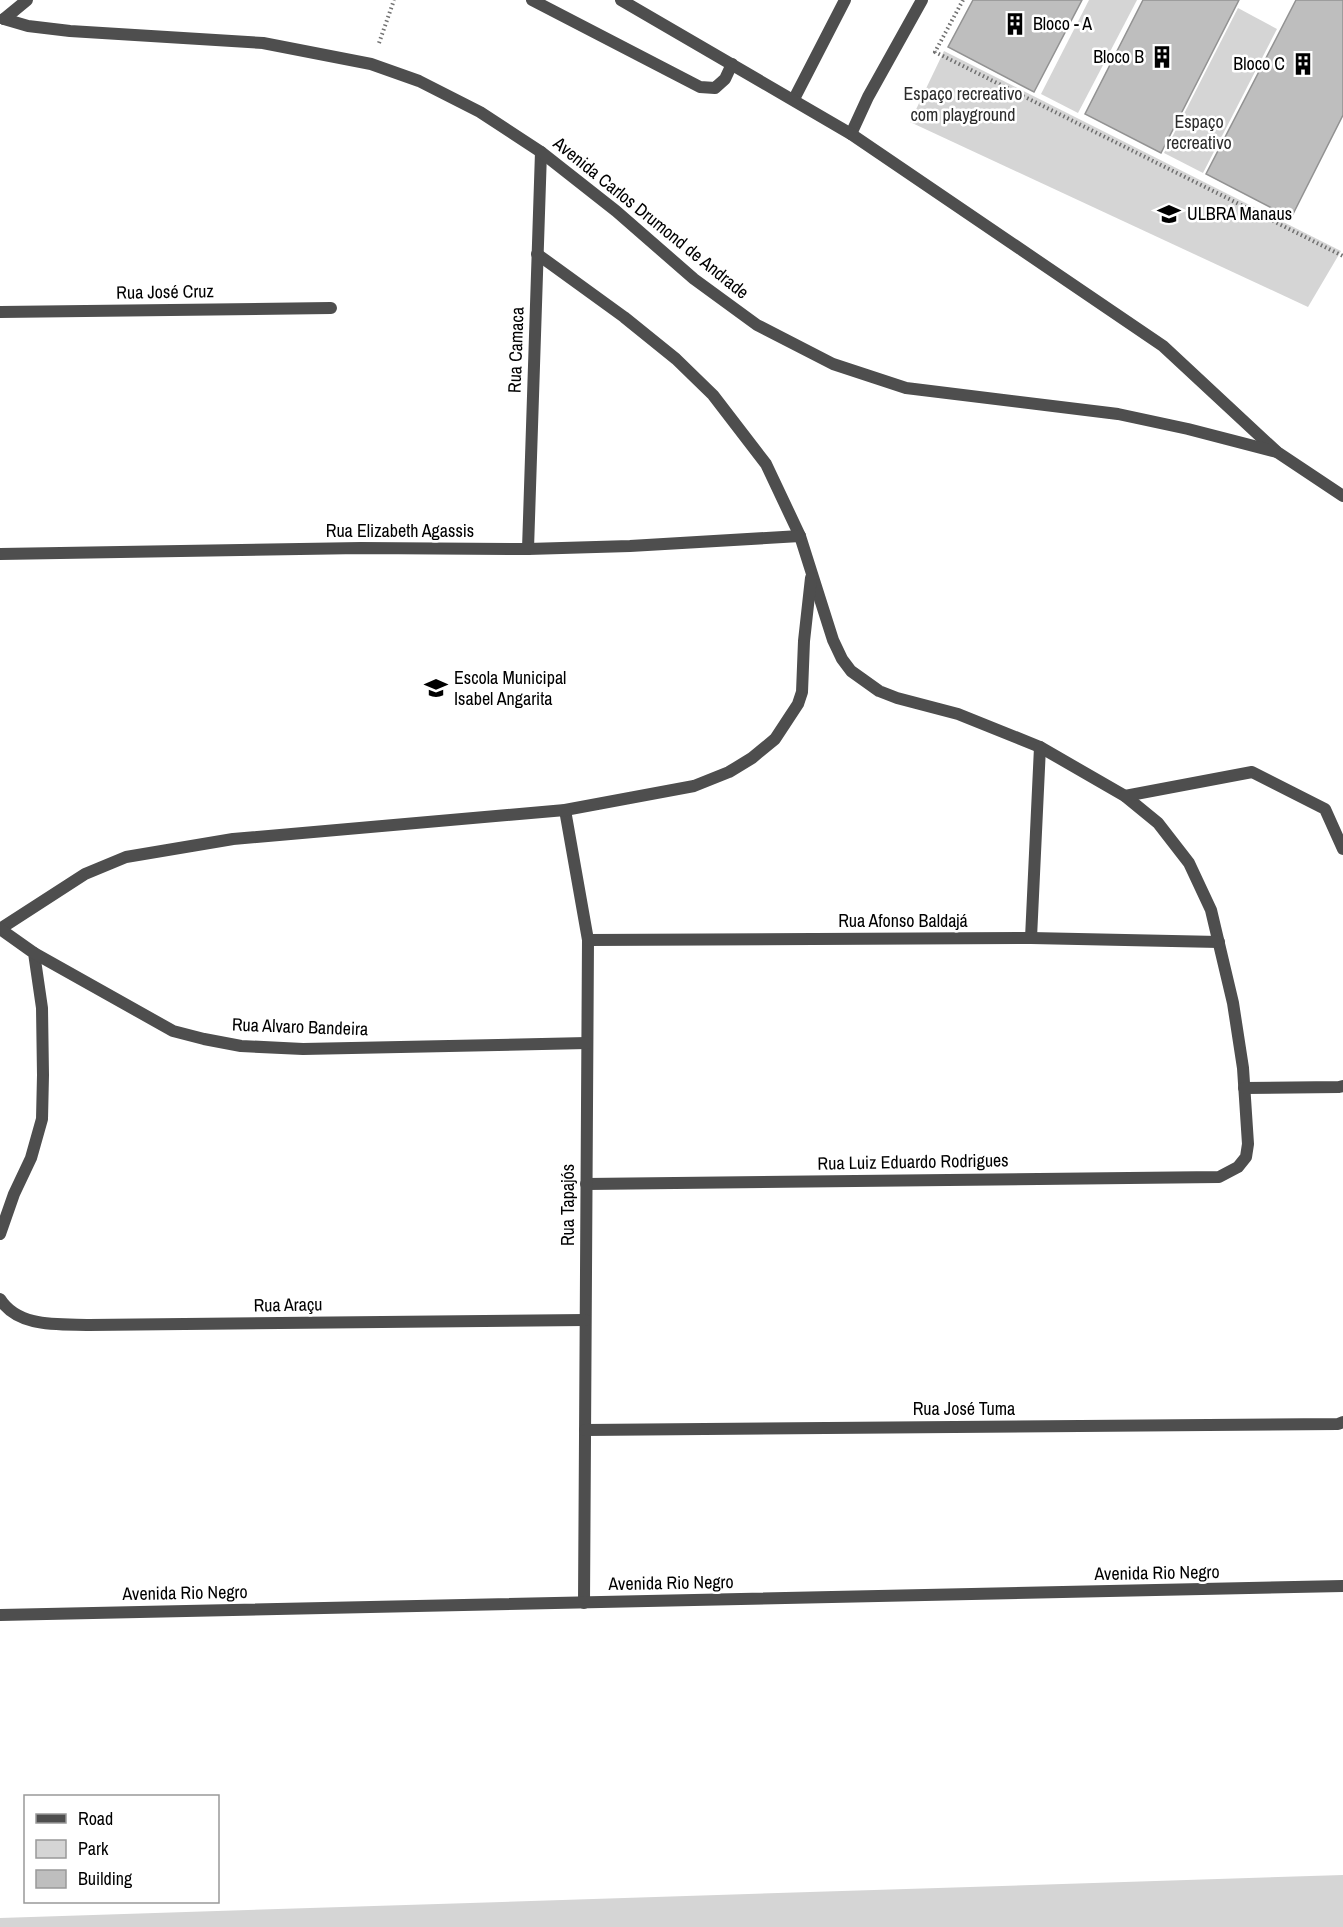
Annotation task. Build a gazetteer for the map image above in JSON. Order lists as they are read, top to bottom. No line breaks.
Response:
{"streets":{"street":["Avenida Carlos Drumond de Andrade","Rua José Cruz","Rua Camaca","Rua Elizabeth Agassis","Rua Afonso Baldajá","Rua Alvaro Bandeira","Rua Luiz Eduardo Rodrigues","Rua Tapajós","Rua Araçu","Rua José Tuma","Avenida Rio Negro"]},"crossings":[["Avenida Carlos Drumond de Andrade","Rua Camaca"],["Rua Camaca","Rua Elizabeth Agassis"],["Rua Afonso Baldajá","Rua Tapajós"],["Rua Alvaro Bandeira","Rua Tapajós"],["Rua Luiz Eduardo Rodrigues","Rua Tapajós"],["Rua Tapajós","Rua Araçu"],["Rua Tapajós","Rua José Tuma"],["Rua Tapajós","Avenida Rio Negro"]],"parks":["Espaço recreativo com playground","Espaço recreativo"],"places":{"building":["Bloco - A","Bloco B","Bloco C"],"school or university":["ULBRA Manaus","Escola Municipal Isabel Angarita"]},"legend":["Road","Park","Building"]}
